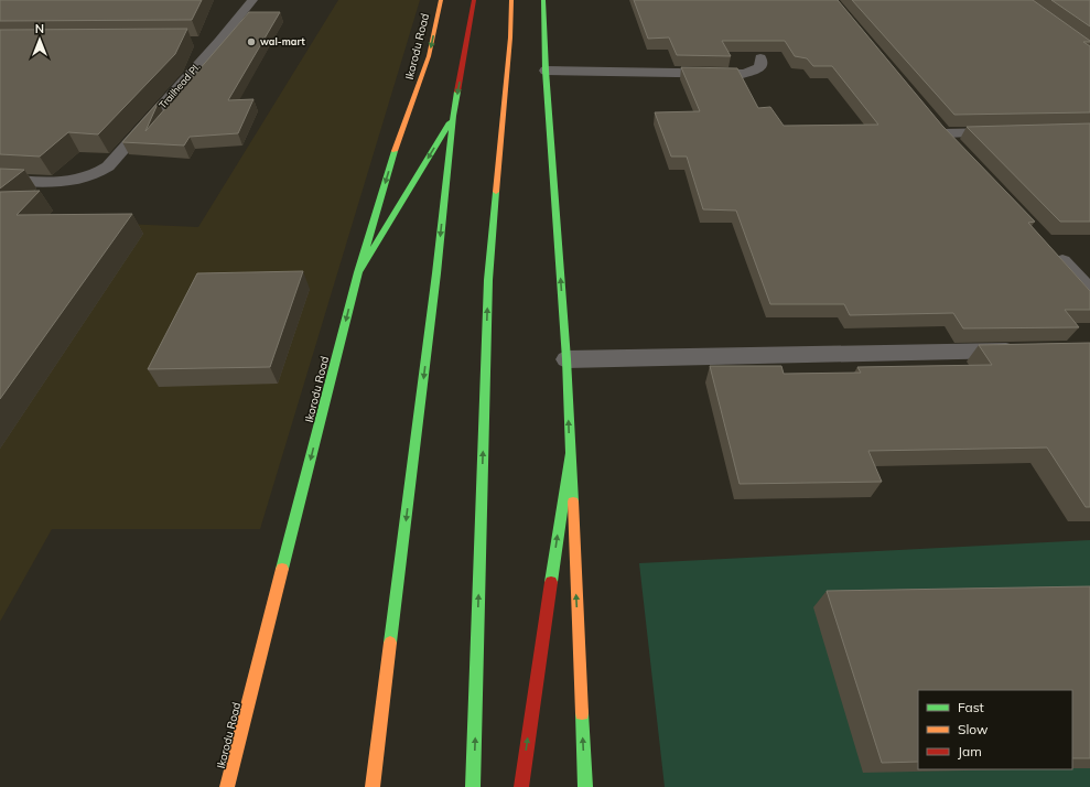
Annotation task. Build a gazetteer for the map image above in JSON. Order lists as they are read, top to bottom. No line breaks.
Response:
{"streets":{"main road":["Ikorodu Road"],"street":["Trailhead Pl."]},"places":["wal-mart"],"legend":["Fast","Slow","Jam"],"north":"top"}
